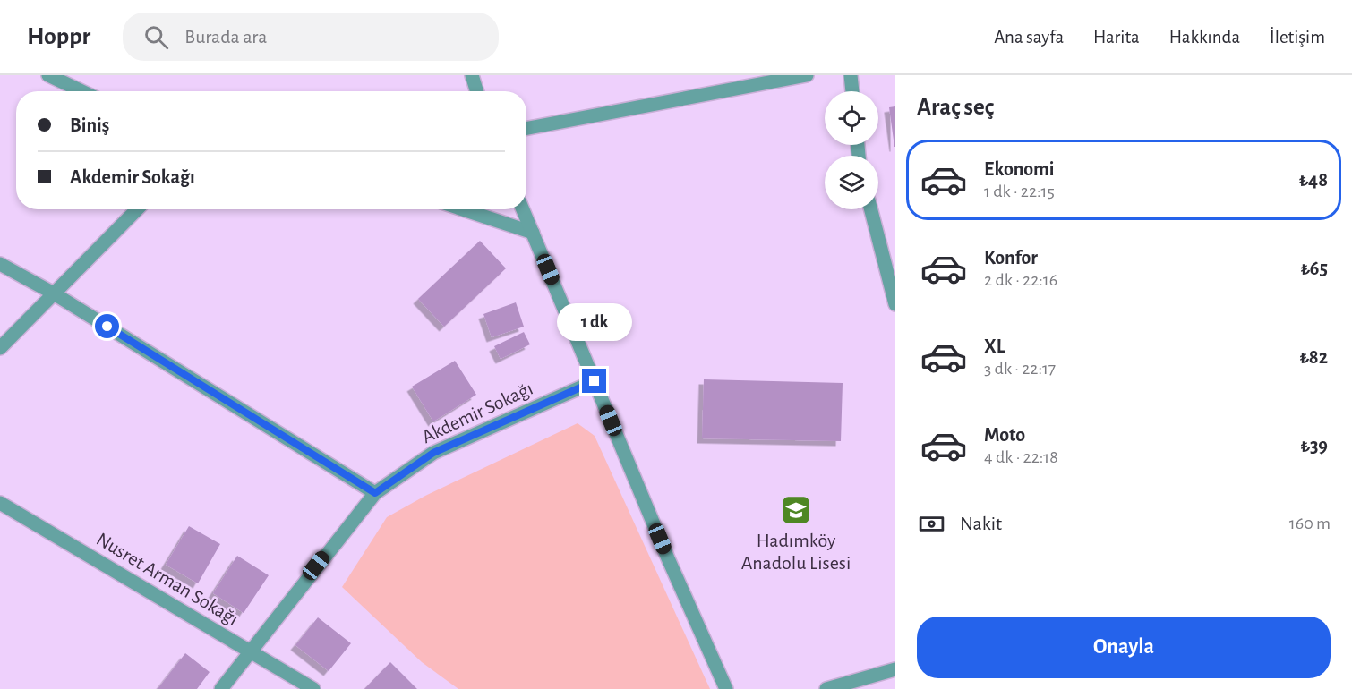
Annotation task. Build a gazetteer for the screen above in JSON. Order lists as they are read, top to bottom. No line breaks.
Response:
{"streets":{"street":["Akdemir Sokağı","Nusret Arman Sokağı"]},"crossings":[["Akdemir Sokağı","Nusret Arman Sokağı"]],"places":{"school or university":["Hadımköy Anadolu Lisesi"]},"page":{"header":"Hoppr","search":"Burada ara","nav":["Ana sayfa","Harita","Hakkında","İletişim"],"heading":"Araç seç","banner":["Biniş","Akdemir Sokağı"],"list":[{"name":"Ekonomi","note":"1 dk · 22:15","value":"₺48"},{"name":"Konfor","note":"2 dk · 22:16","value":"₺65"},{"name":"XL","note":"3 dk · 22:17","value":"₺82"},{"name":"Moto","note":"4 dk · 22:18","value":"₺39"}],"bubble":"1 dk","pay":["Nakit","160 m"],"buttons":"Onayla"}}
